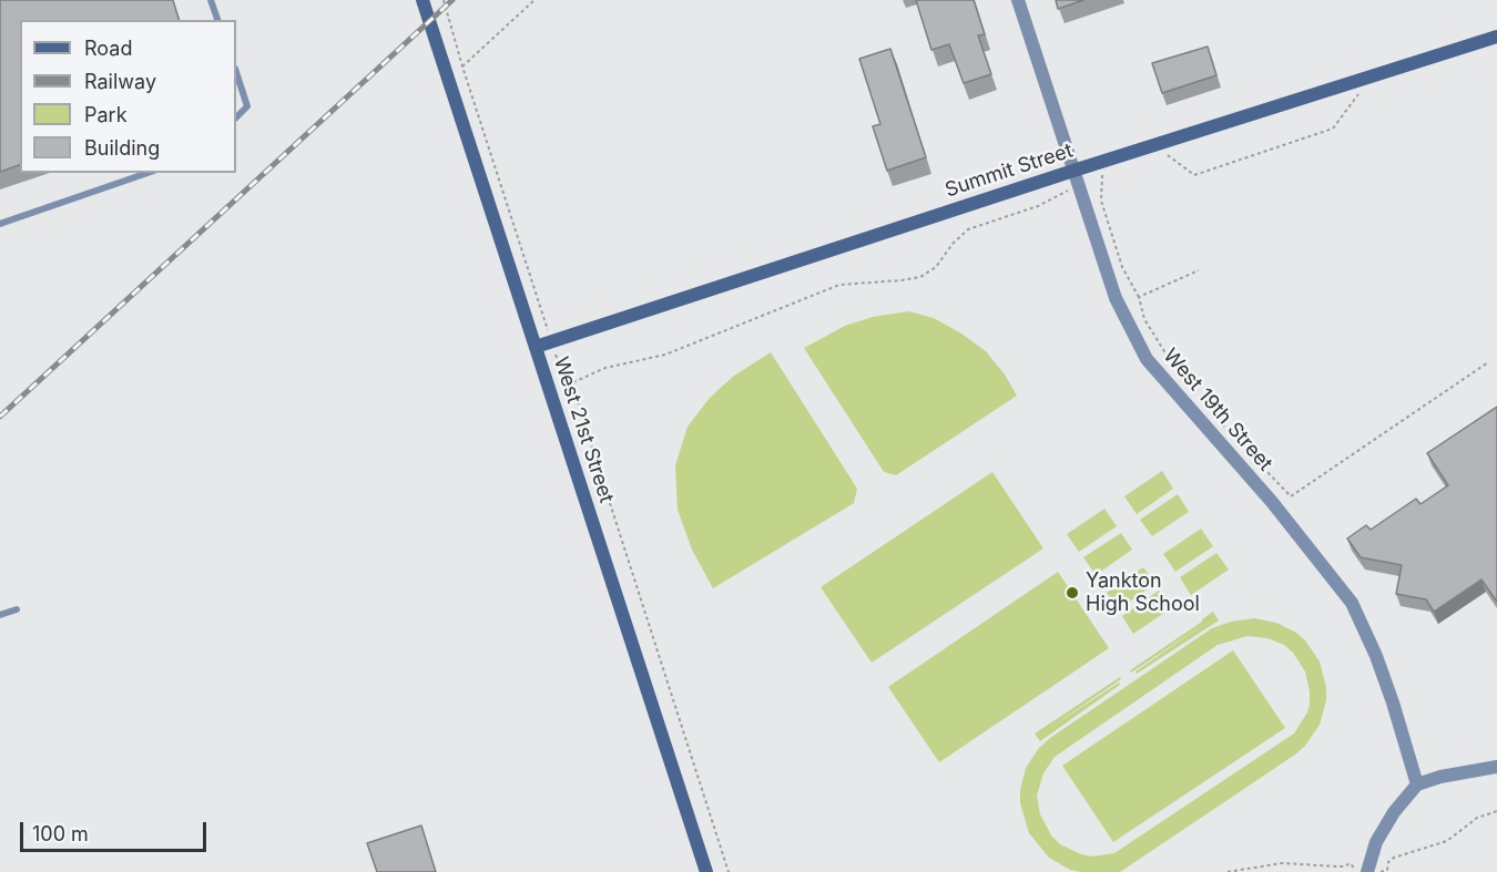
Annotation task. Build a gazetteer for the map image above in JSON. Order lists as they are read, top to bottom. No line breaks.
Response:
{"streets":{"street":["Summit Street","West 19th Street","West 21st Street"]},"crossings":[["Summit Street","West 19th Street"],["Summit Street","West 21st Street"]],"places":["Yankton High School"],"legend":["Road","Railway","Park","Building"],"scale_bar":"100 m"}
